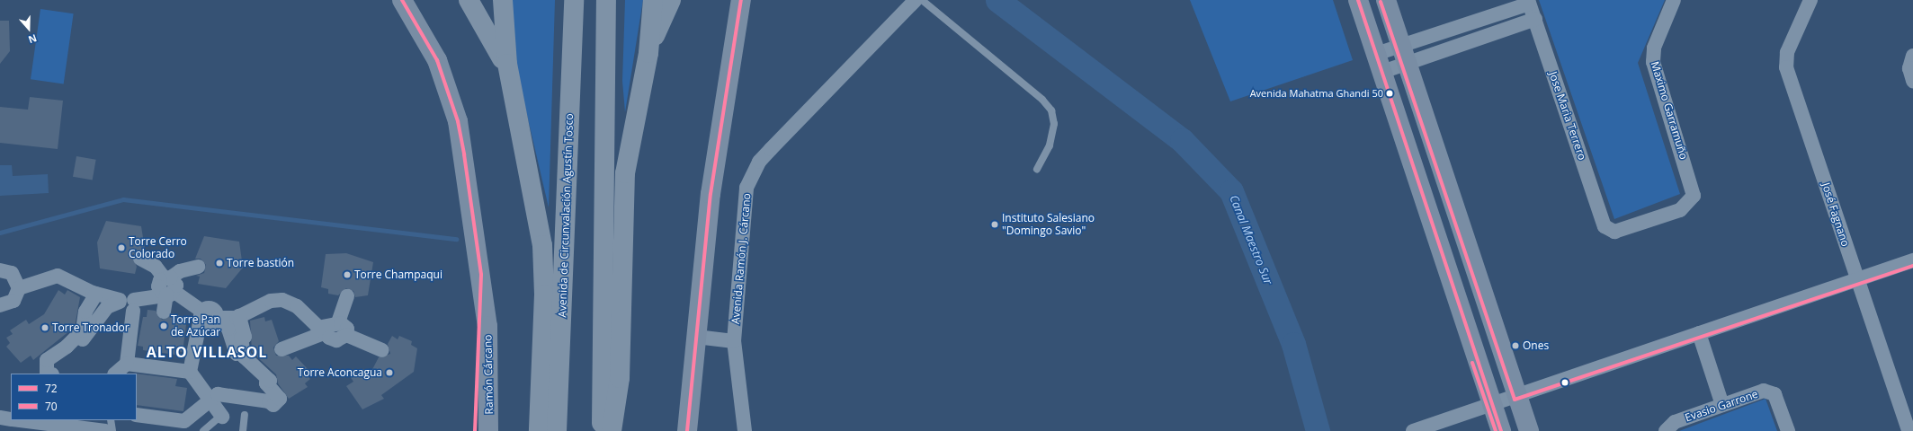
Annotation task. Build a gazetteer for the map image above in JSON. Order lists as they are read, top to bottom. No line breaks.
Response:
{"streets":{"highway":["Avenida de Circunvalación Agustín Tosco"],"main road":["Ramón Cárcano"],"street":["Maximo Garramuño","Jose Maria Terrero","José Fagnano","Avenida Ramón J. Cárcano","Evasio Garrone"]},"crossings":[["Maximo Garramuño","Jose Maria Terrero"]],"districts":["ALTO VILLASOL"],"water":["Canal Maestro Sur"],"places":["Avenida Mahatma Ghandi 50","Instituto Salesiano \"Domingo Savio\"","Torre Cerro Colorado","Torre bastión","Torre Champaqui","Torre Pan de Azúcar","Torre Tronador","Ones","Torre Aconcagua"],"lines":["transit line 72","transit line 70"],"legend":["72","70"],"north":"bottom"}
